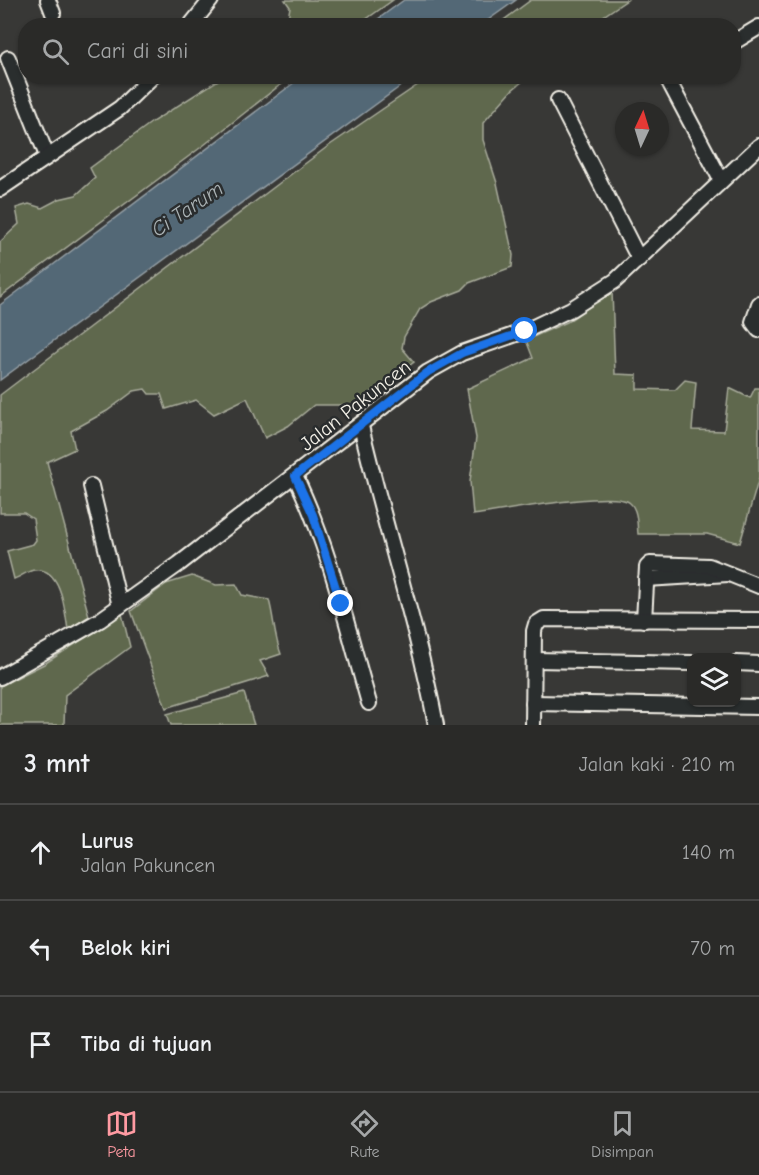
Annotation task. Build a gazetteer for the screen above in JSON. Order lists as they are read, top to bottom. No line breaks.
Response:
{"streets":{"street":["Jalan Pakuncen"]},"water":["Ci Tarum"],"north":"top","page":{"search":"Cari di sini","heading":["3 mnt","Jalan kaki · 210 m"],"list":[["Lurus","Jalan Pakuncen","140 m"],["Belok kiri","70 m"],"Tiba di tujuan"],"nav":["Peta","Rute","Disimpan"]}}
